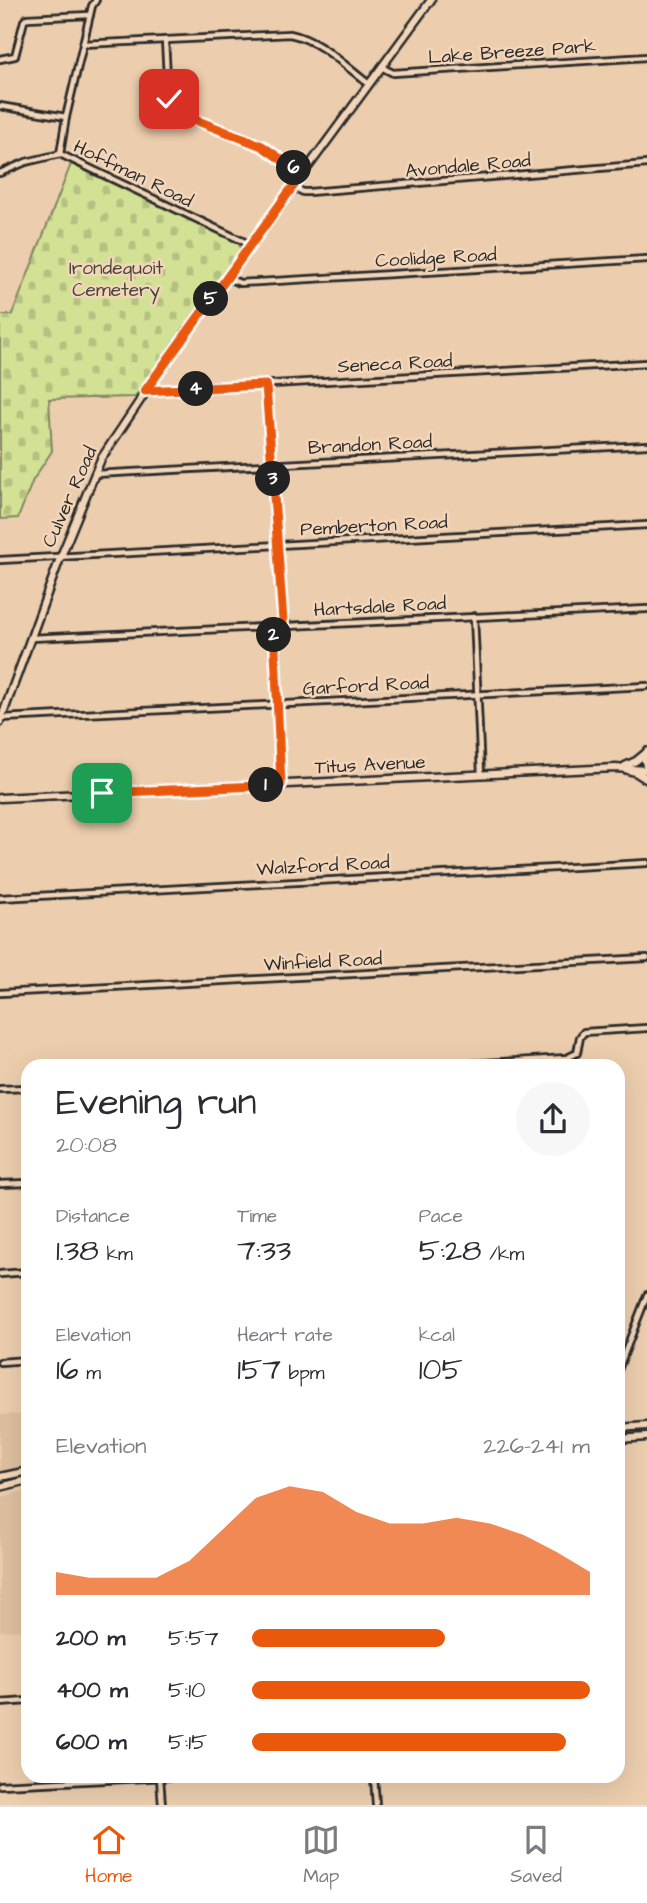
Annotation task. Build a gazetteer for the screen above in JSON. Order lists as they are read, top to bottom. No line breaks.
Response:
{"streets":{"main road":["Culver Road","Titus Avenue"],"street":["Lake Breeze Park","Avondale Road","Hoffman Road","Coolidge Road","Seneca Road","Brandon Road","Pemberton Road","Hartsdale Road","Garford Road","Walzford Road","Winfield Road"]},"crossings":[["Lake Breeze Park","Culver Road"],["Avondale Road","Culver Road"],["Hoffman Road","Culver Road"],["Coolidge Road","Culver Road"],["Seneca Road","Culver Road"],["Brandon Road","Culver Road"],["Culver Road","Pemberton Road"],["Culver Road","Hartsdale Road"],["Culver Road","Garford Road"]],"parks":["Irondequoit Cemetery"],"page":{"pins":["6","5","4","3","2","1"],"heading":["Evening run","20:08"],"stats":[["Distance","1.38 km"],["Time","7:33"],["Pace","5:28 /km"],["Elevation","16 m"],["Heart rate","157 bpm"],["kcal","105"]],"chart":["Elevation","226–241 m"],"list":[{"name":"200 m","note":"5:57"},{"name":"400 m","note":"5:10"},{"name":"600 m","note":"5:15"}],"tabs":["Home","Map","Saved"]}}
